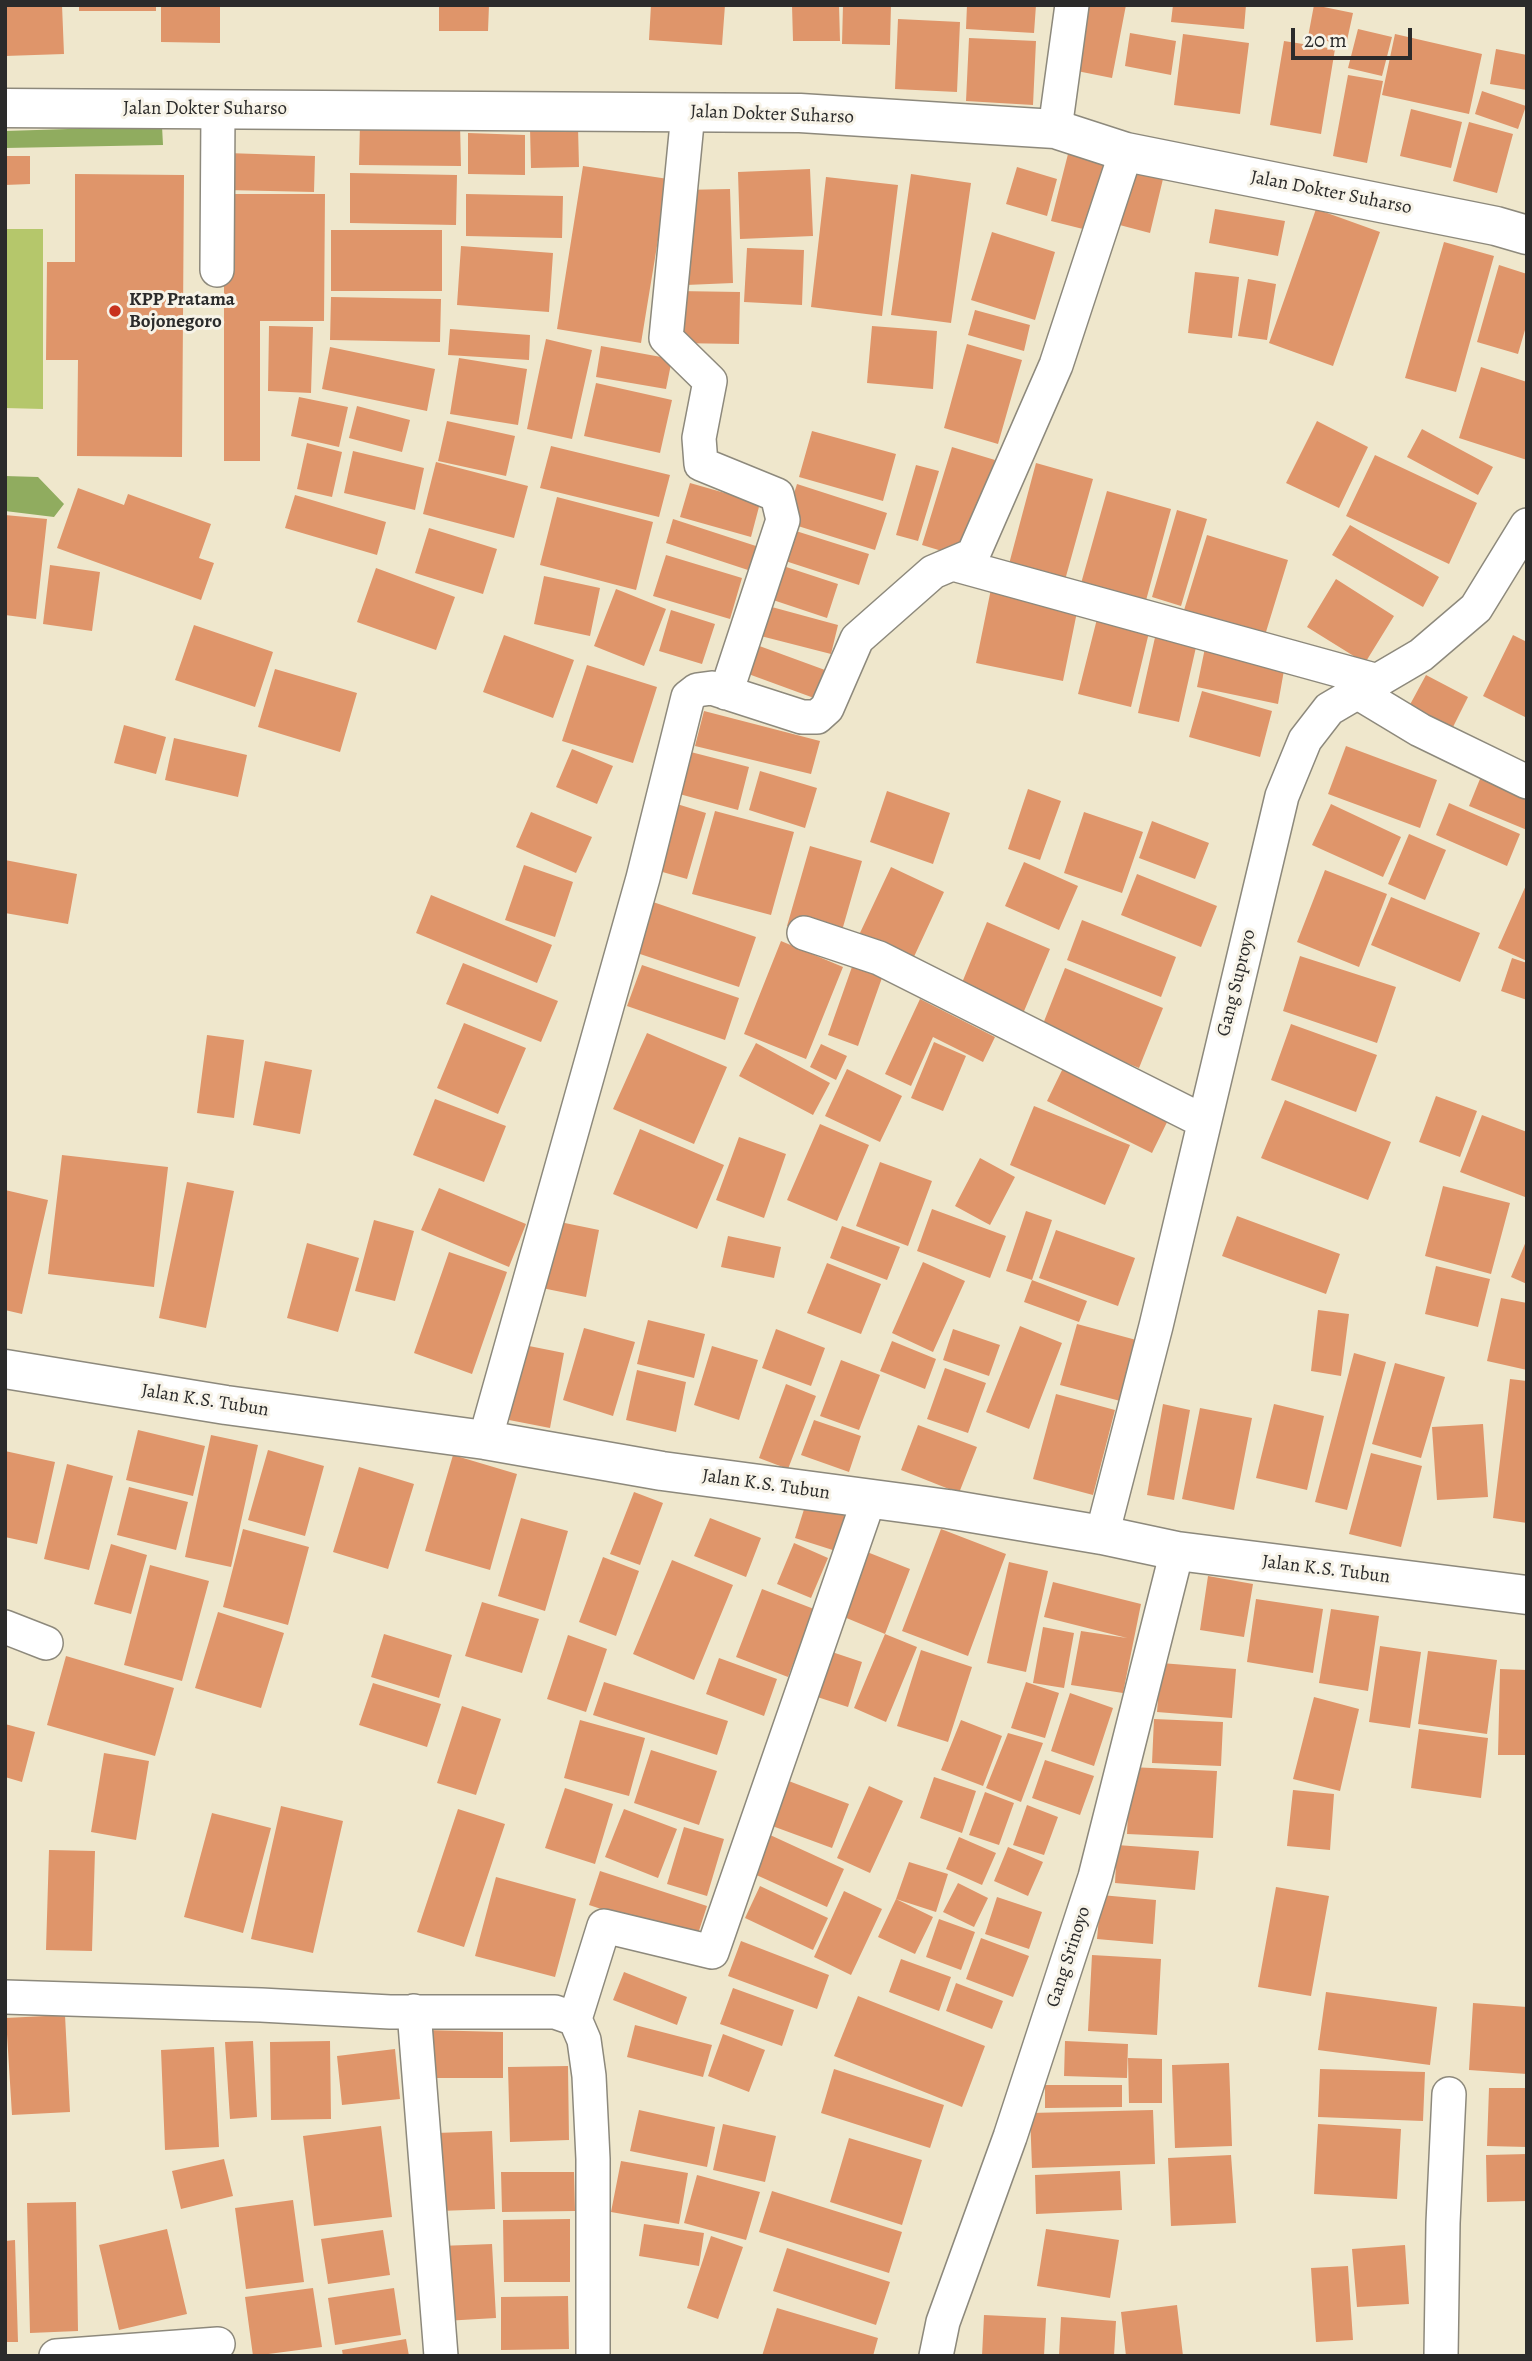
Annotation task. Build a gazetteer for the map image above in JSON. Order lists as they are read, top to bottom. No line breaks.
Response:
{"streets":{"street":["Jalan Dokter Suharso","Gang Suproyo","Jalan K.S. Tubun","Gang Srinoyo"]},"crossings":[["Gang Suproyo","Jalan K.S. Tubun"],["Jalan K.S. Tubun","Gang Srinoyo"]],"places":["KPP Pratama Bojonegoro"],"scale_bar":"20 m"}
